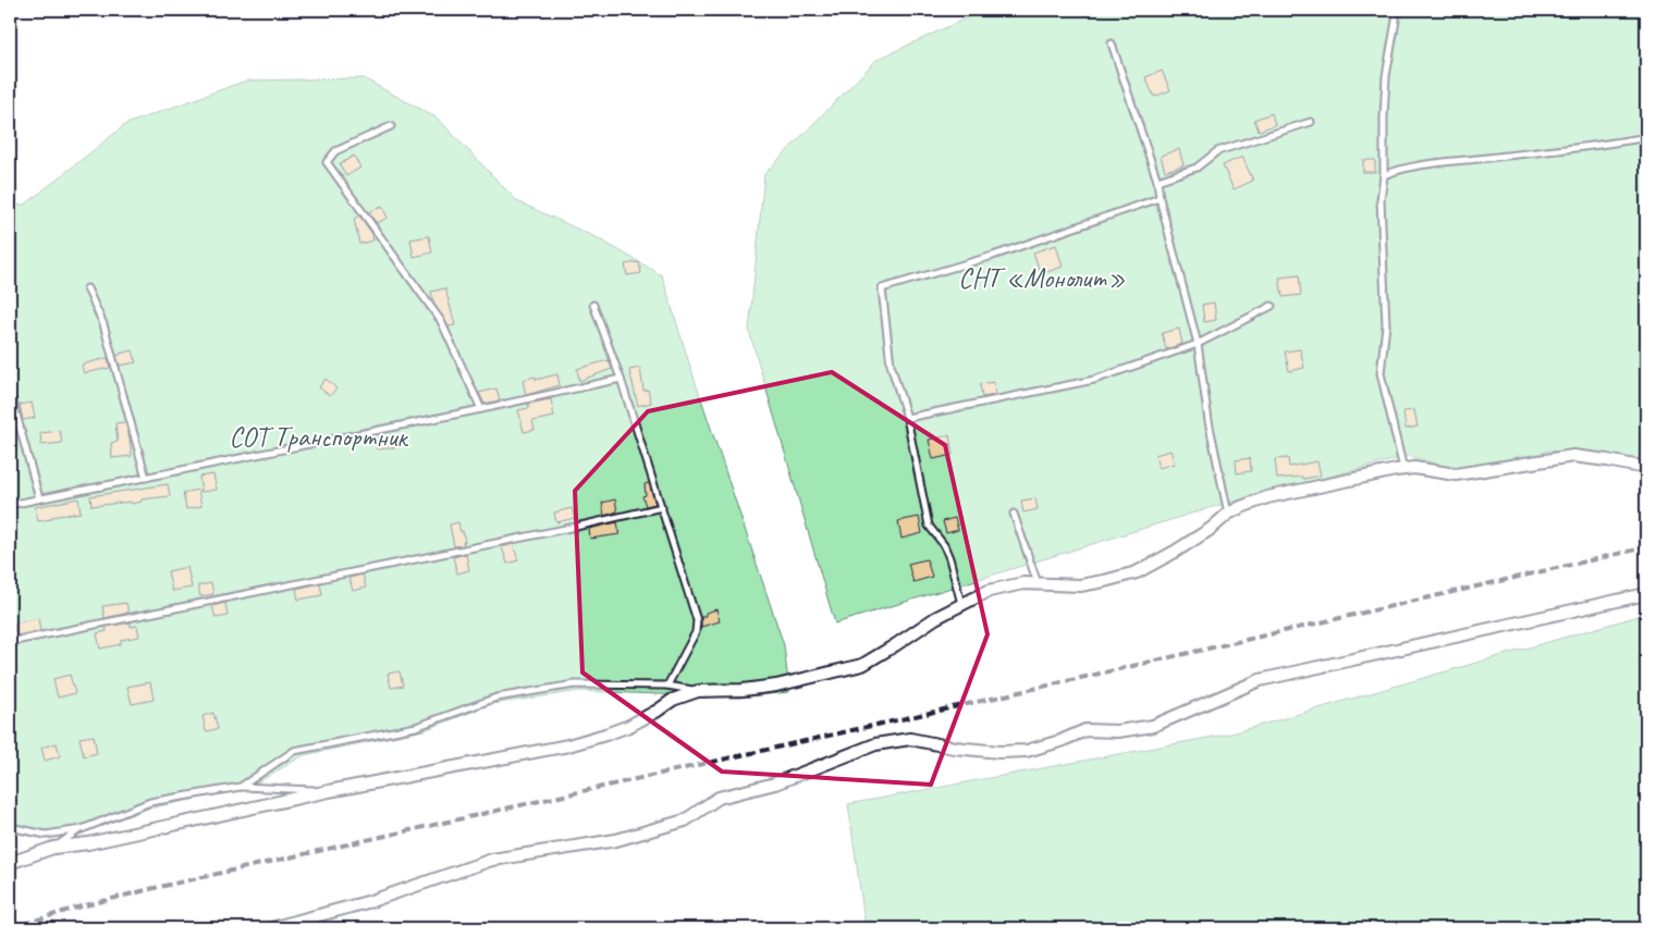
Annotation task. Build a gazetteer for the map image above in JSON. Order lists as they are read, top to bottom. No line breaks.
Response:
{"parks":["СНТ «Монолит»","СОТ Транспортник"]}
